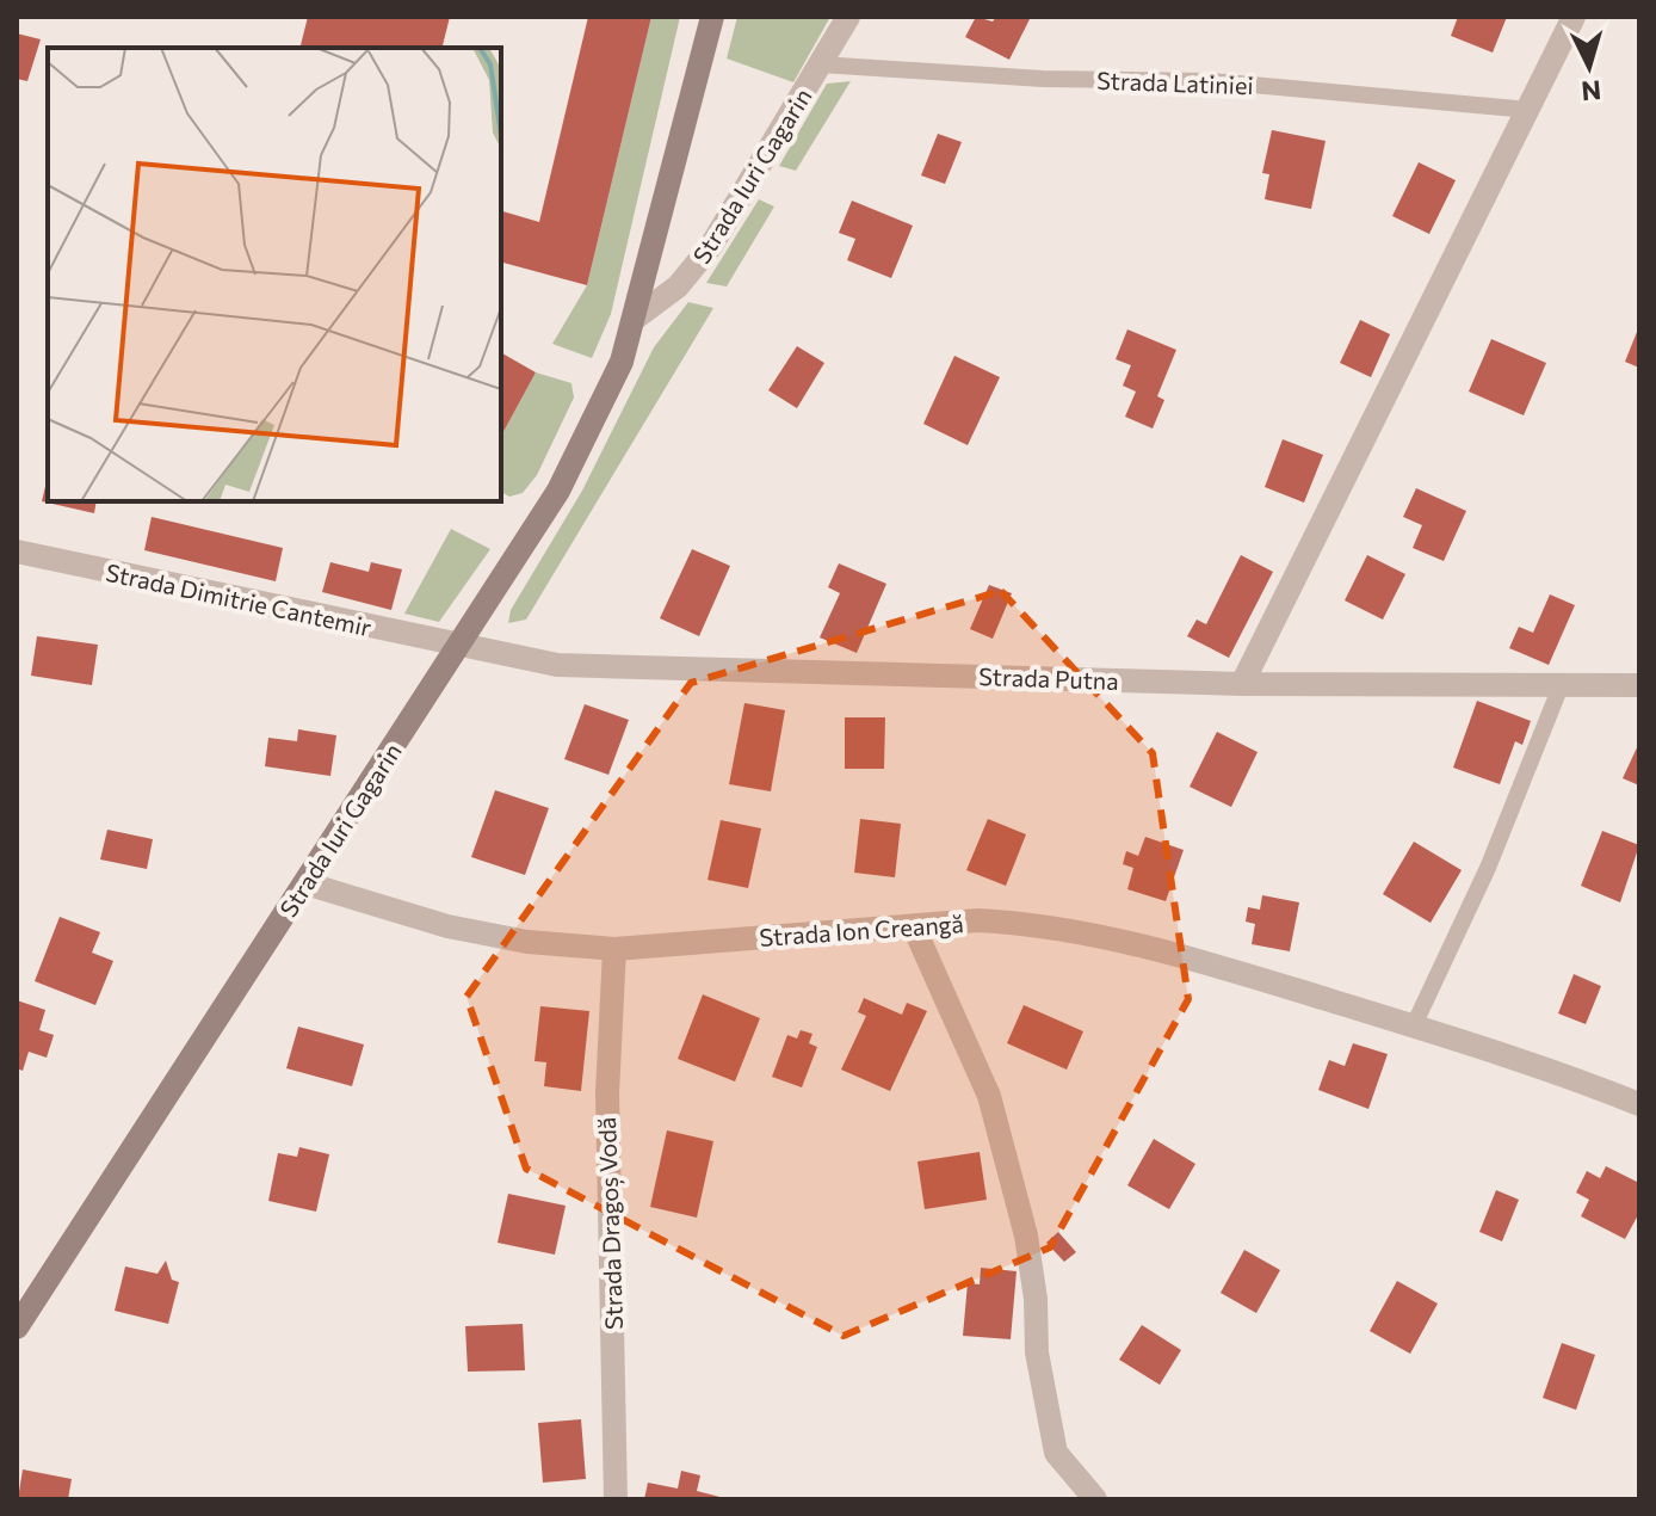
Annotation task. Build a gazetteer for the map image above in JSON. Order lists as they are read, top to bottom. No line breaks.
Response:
{"streets":{"main road":["Strada Iuri Gagarin"],"street":["Strada Dimitrie Cantemir","Strada Putna","Strada Ion Creangă","Strada Dragoș Vodă"],"lane":["Strada Latiniei"]},"crossings":[["Strada Latiniei","Strada Iuri Gagarin"],["Strada Iuri Gagarin","Strada Dimitrie Cantemir"],["Strada Iuri Gagarin","Strada Putna"],["Strada Iuri Gagarin","Strada Ion Creangă"],["Strada Dimitrie Cantemir","Strada Putna"],["Strada Ion Creangă","Strada Dragoș Vodă"]],"north":"bottom"}
